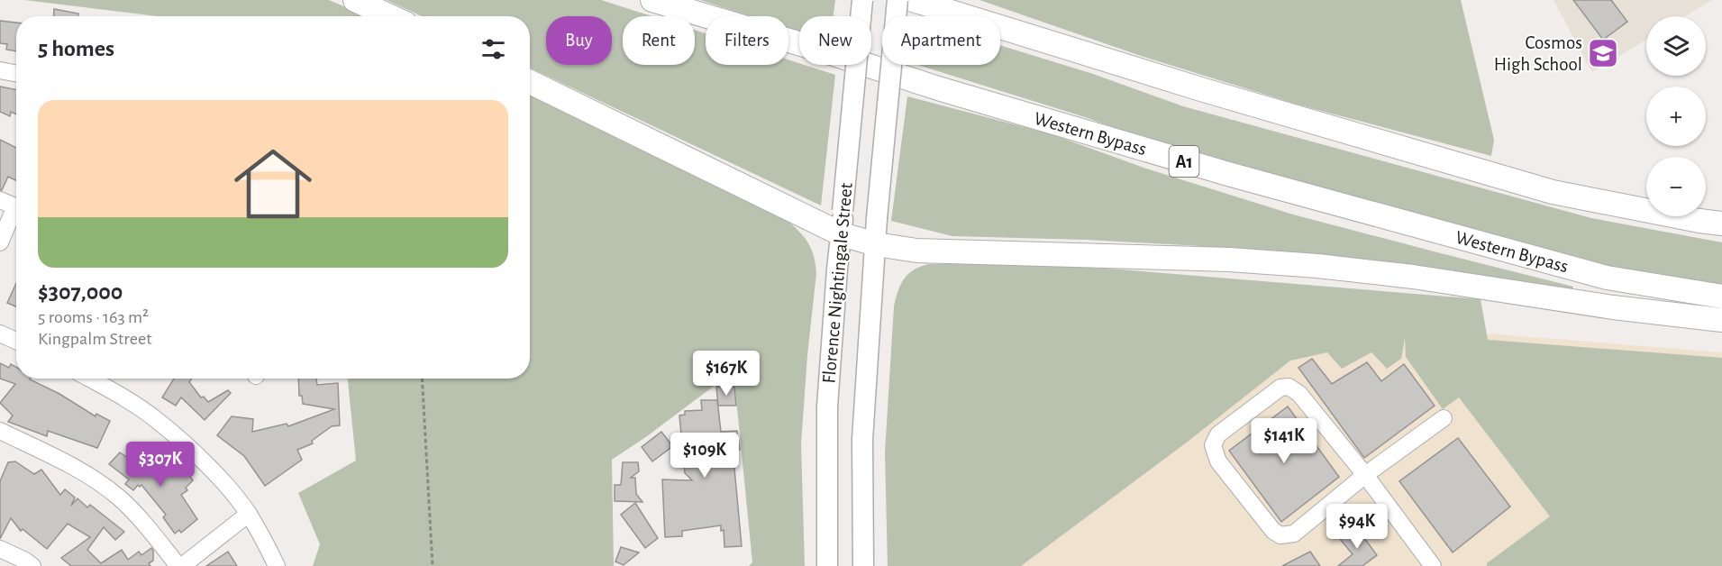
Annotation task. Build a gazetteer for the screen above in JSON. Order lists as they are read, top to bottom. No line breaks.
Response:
{"streets":{"highway":["Western Bypass","A1"],"main road":["Florence Nightingale Street"]},"places":{"school or university":["Cosmos High School"]},"page":{"map_buttons":["+","−"],"chip":["Buy","Rent","Filters","New","Apartment"],"heading":"5 homes","list":[{"name":"$307,000","note":"5 rooms · 163 m² · Kingpalm Street"}],"price":["$167K","$141K","$109K","$307K","$94K"]}}
